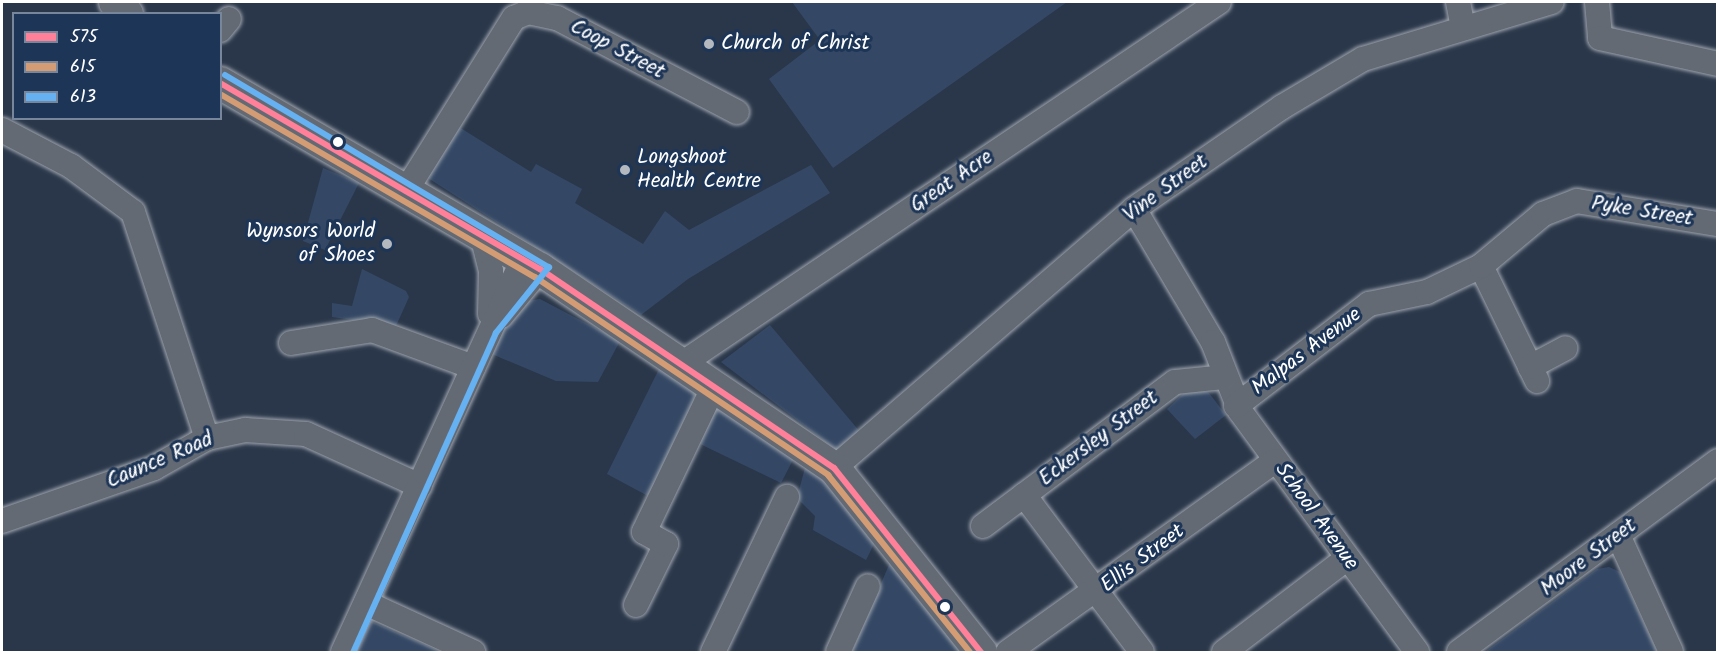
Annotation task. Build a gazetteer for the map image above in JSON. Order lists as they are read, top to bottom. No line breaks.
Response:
{"streets":{"street":["Coop Street","Great Acre","Vine Street","Pyke Street","Malpas Avenue","Eckersley Street","Caunce Road","School Avenue","Moore Street","Ellis Street"]},"crossings":[["Vine Street","School Avenue"],["Pyke Street","Malpas Avenue"],["Malpas Avenue","School Avenue"],["Eckersley Street","School Avenue"],["School Avenue","Ellis Street"]],"places":["Church of Christ","Longshoot Health Centre","Wynsors World of Shoes"],"lines":["transit line 613","transit line 575","transit line 615"],"legend":["575","615","613"]}
